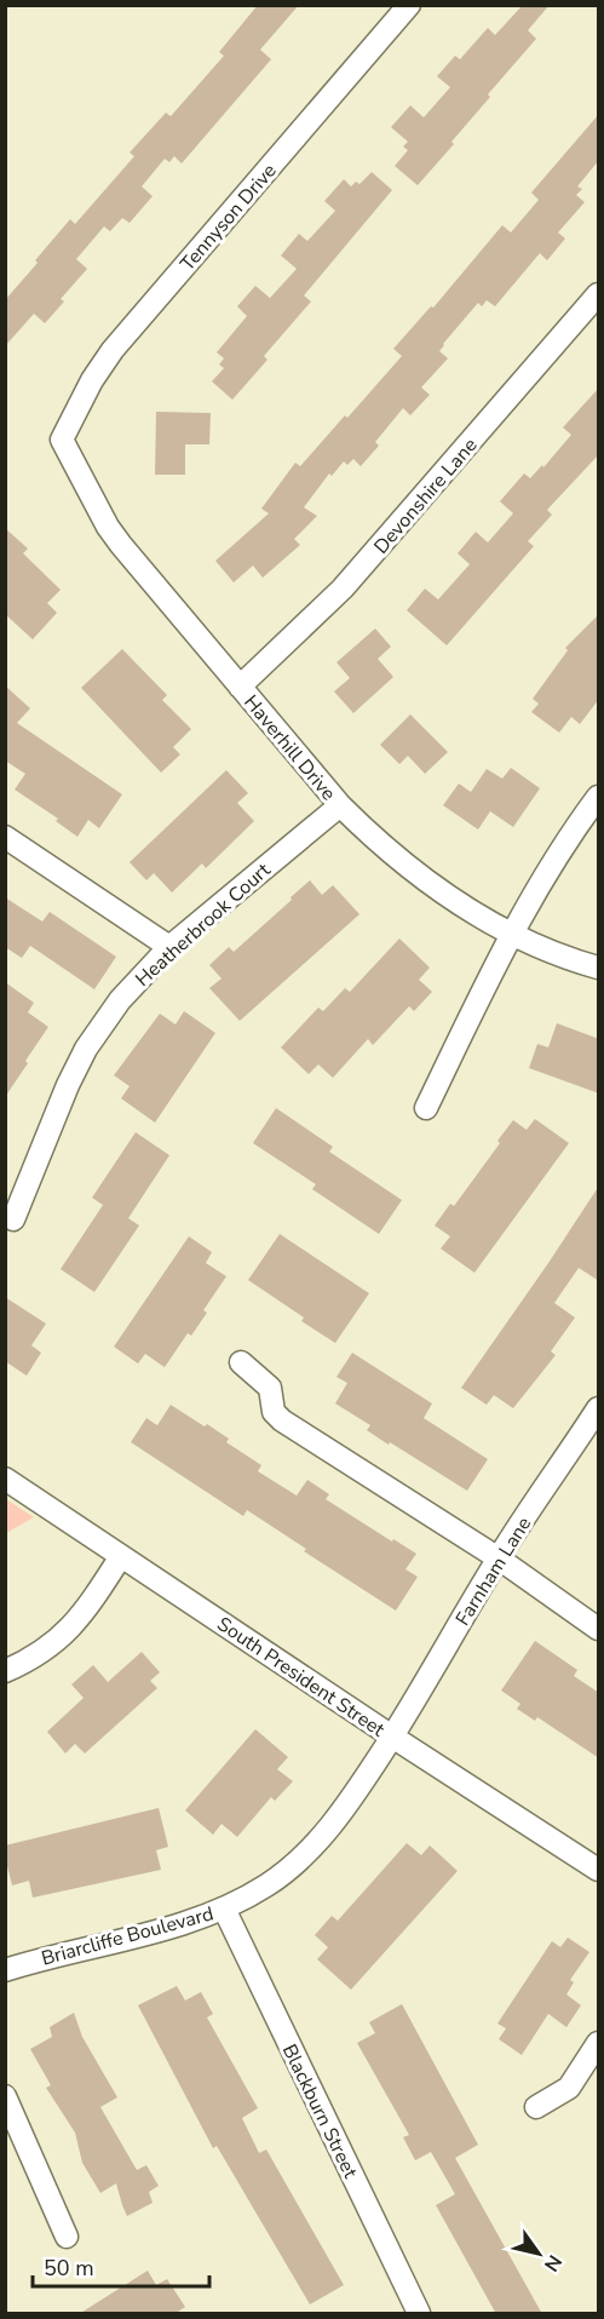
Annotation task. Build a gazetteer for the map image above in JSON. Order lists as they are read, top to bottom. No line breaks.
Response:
{"streets":{"street":["Tennyson Drive","Devonshire Lane","Haverhill Drive","Heatherbrook Court","Farnham Lane","South President Street","Briarcliffe Boulevard","Blackburn Street"]},"crossings":[["Tennyson Drive","Haverhill Drive"],["Devonshire Lane","Haverhill Drive"],["Haverhill Drive","Heatherbrook Court"],["Farnham Lane","South President Street"],["Farnham Lane","Briarcliffe Boulevard"],["South President Street","Briarcliffe Boulevard"],["Briarcliffe Boulevard","Blackburn Street"]],"scale_bar":"50 m","north":"bottom right"}
